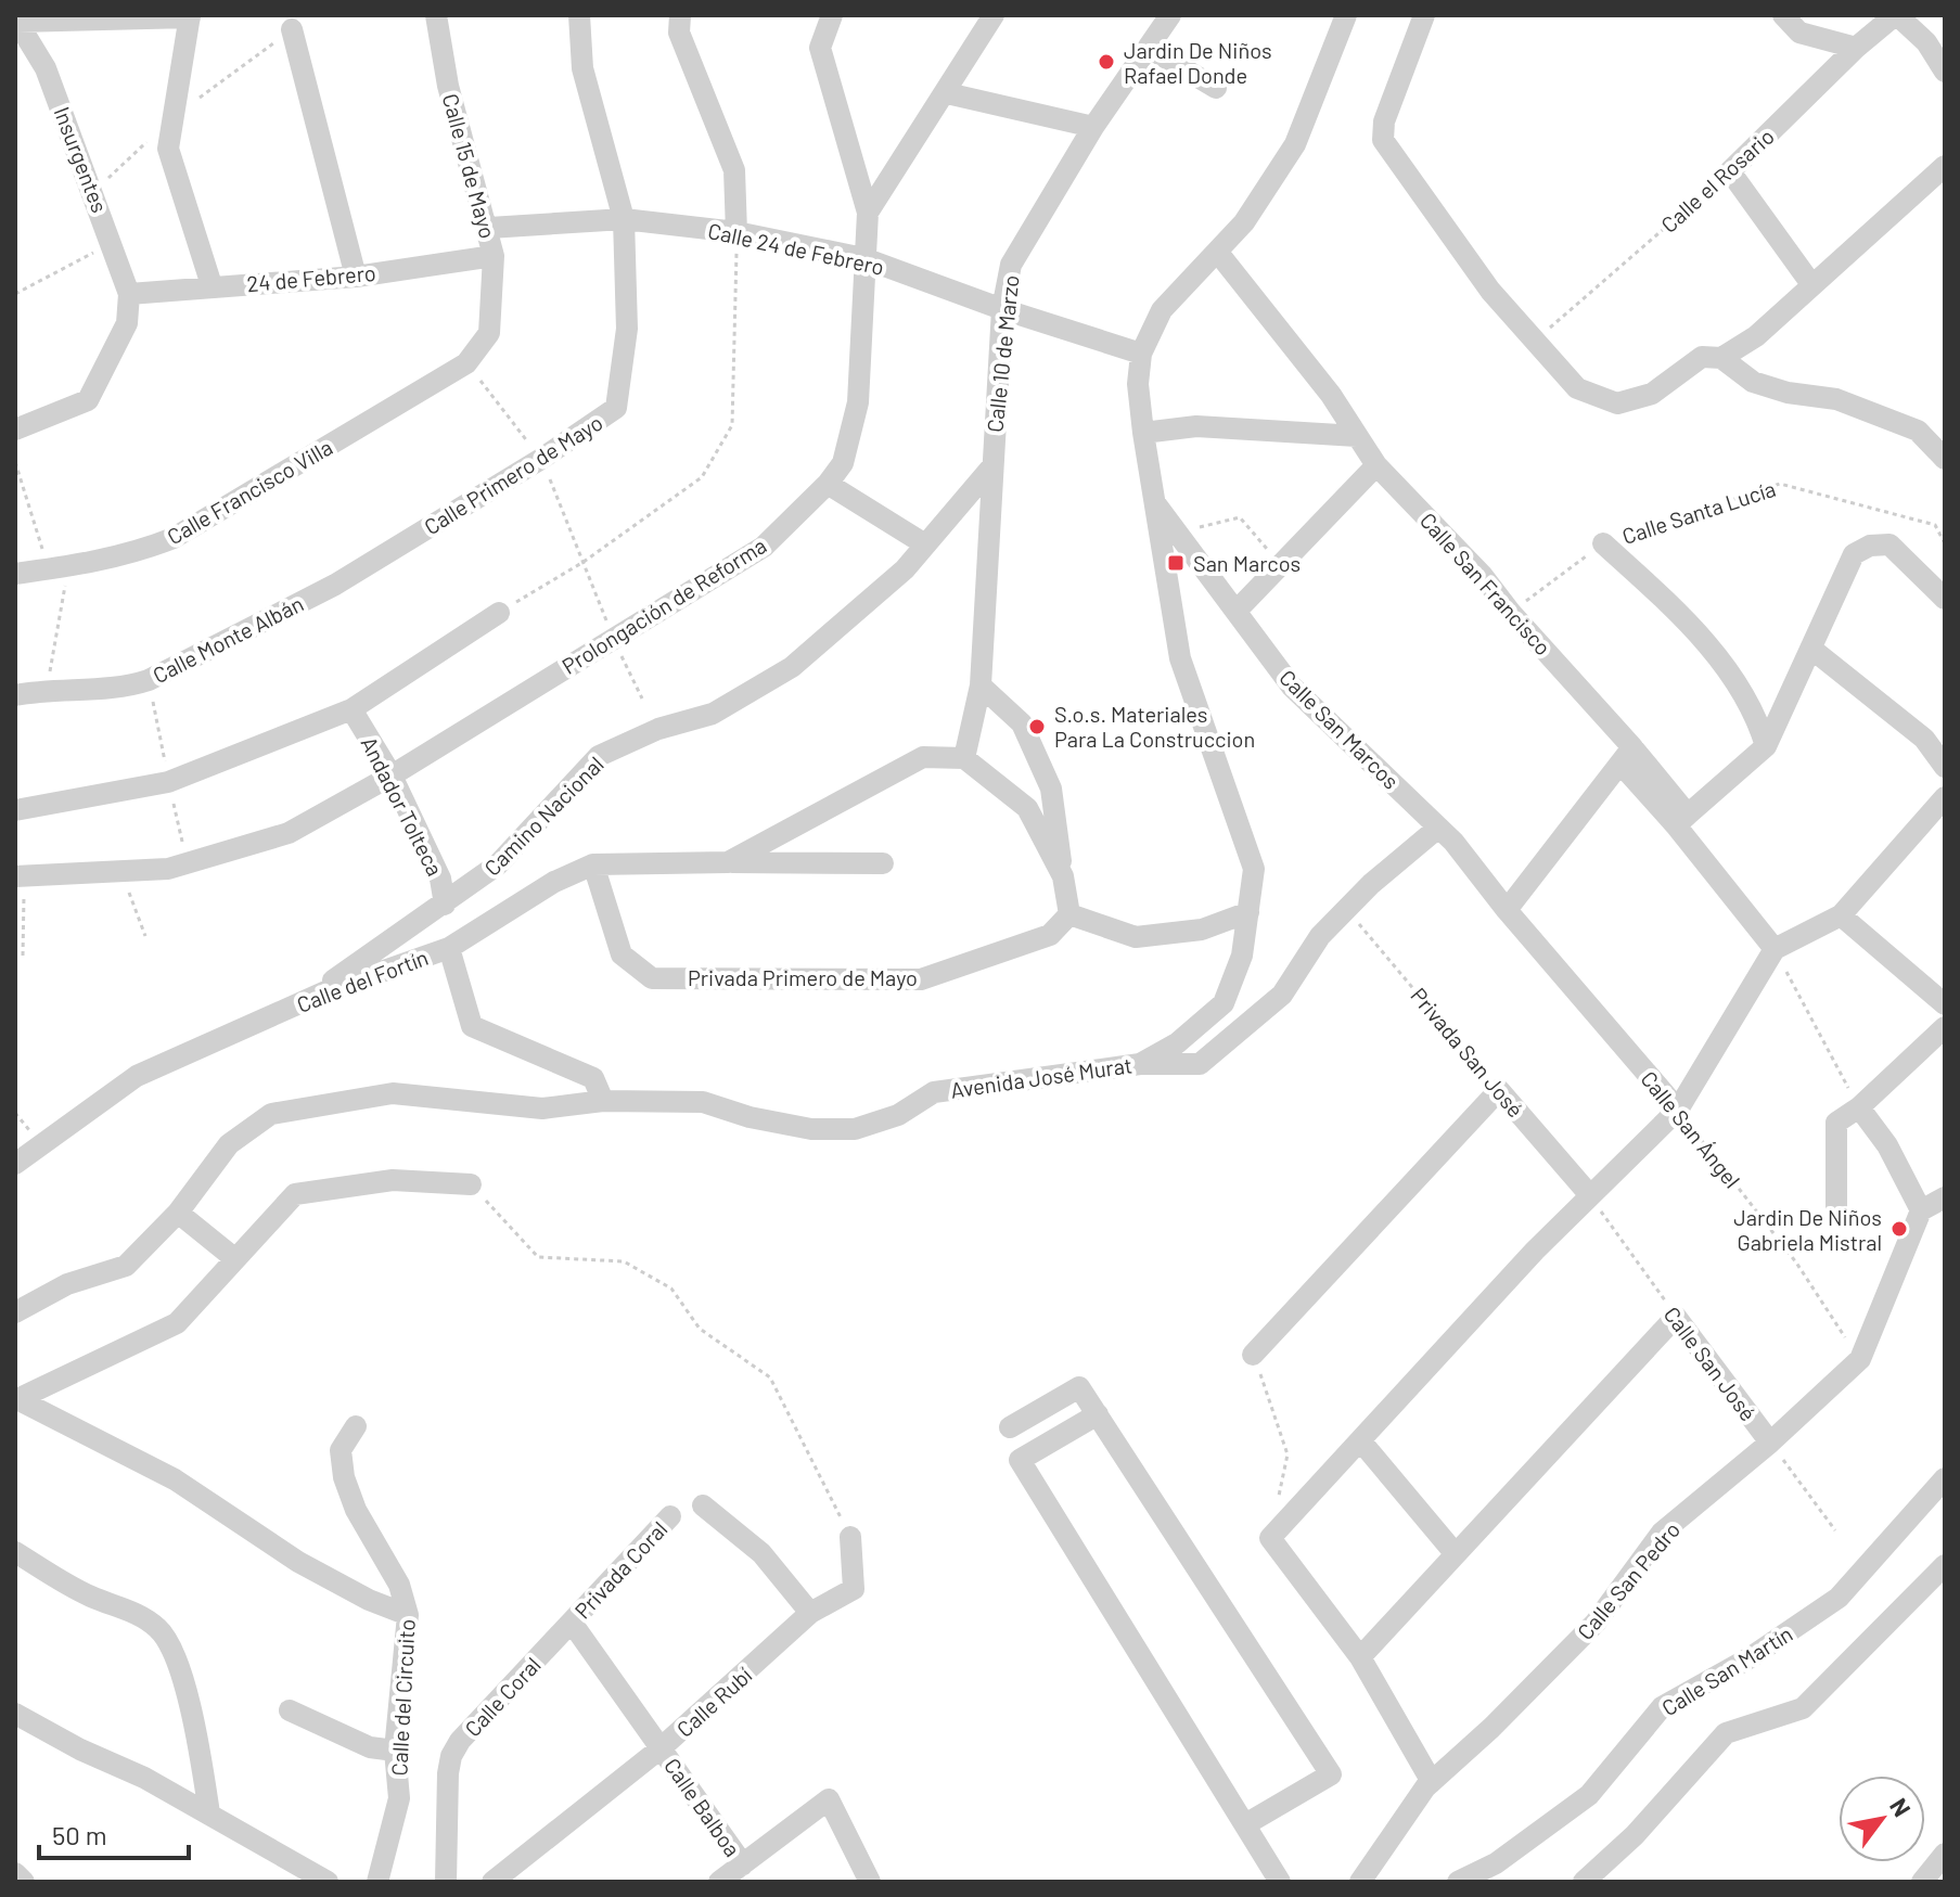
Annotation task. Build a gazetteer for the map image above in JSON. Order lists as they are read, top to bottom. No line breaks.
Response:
{"streets":{"street":["Insurgentes","Calle 15 de Mayo","Calle el Rosario","Calle 24 de Febrero","24 de Febrero","Calle 10 de Marzo","Calle Primero de Mayo","Calle Francisco Villa","Calle San Francisco","Prolongación de Reforma","Calle Monte Albán","Calle San Marcos","Andador Tolteca","Camino Nacional","Privada Primero de Mayo","Calle del Fortín","Privada San José","Avenida José Murat","Calle San Ángel","Calle San José","Privada Coral","Calle San Pedro","Calle San Martín","Calle Coral","Calle del Circuito","Calle Rubí","Calle Balboa"],"path":["Calle Santa Lucía"]},"crossings":[["Insurgentes","24 de Febrero"],["Calle 15 de Mayo","Calle 24 de Febrero"],["Calle 15 de Mayo","24 de Febrero"],["Calle 15 de Mayo","Calle Francisco Villa"],["Calle 24 de Febrero","Calle 10 de Marzo"],["Calle 24 de Febrero","Calle Primero de Mayo"],["Calle 24 de Febrero","Prolongación de Reforma"],["Calle 24 de Febrero","Avenida José Murat"],["Calle 10 de Marzo","Camino Nacional"],["Calle 10 de Marzo","Calle del Fortín"],["Calle Primero de Mayo","Calle Monte Albán"],["Calle Santa Lucía","Calle San Francisco"],["Calle San Francisco","Avenida José Murat"],["Prolongación de Reforma","Andador Tolteca"],["Calle San Marcos","Avenida José Murat"],["Calle San Marcos","Calle San Ángel"],["Andador Tolteca","Camino Nacional"],["Camino Nacional","Calle del Fortín"],["Privada Primero de Mayo","Calle del Fortín"],["Privada San José","Calle San José"],["Calle San Ángel","Calle San Pedro"],["Calle San José","Calle San Pedro"],["Privada Coral","Calle Coral"],["Privada Coral","Calle Balboa"],["Calle Coral","Calle Balboa"],["Calle Rubí","Calle Balboa"]],"places":{"other":["Jardin De Niños Rafael Donde","S.o.s. Materiales Para La Construccion","Jardin De Niños Gabriela Mistral"],"transit":["San Marcos"]},"scale_bar":"50 m","north":"top right"}
